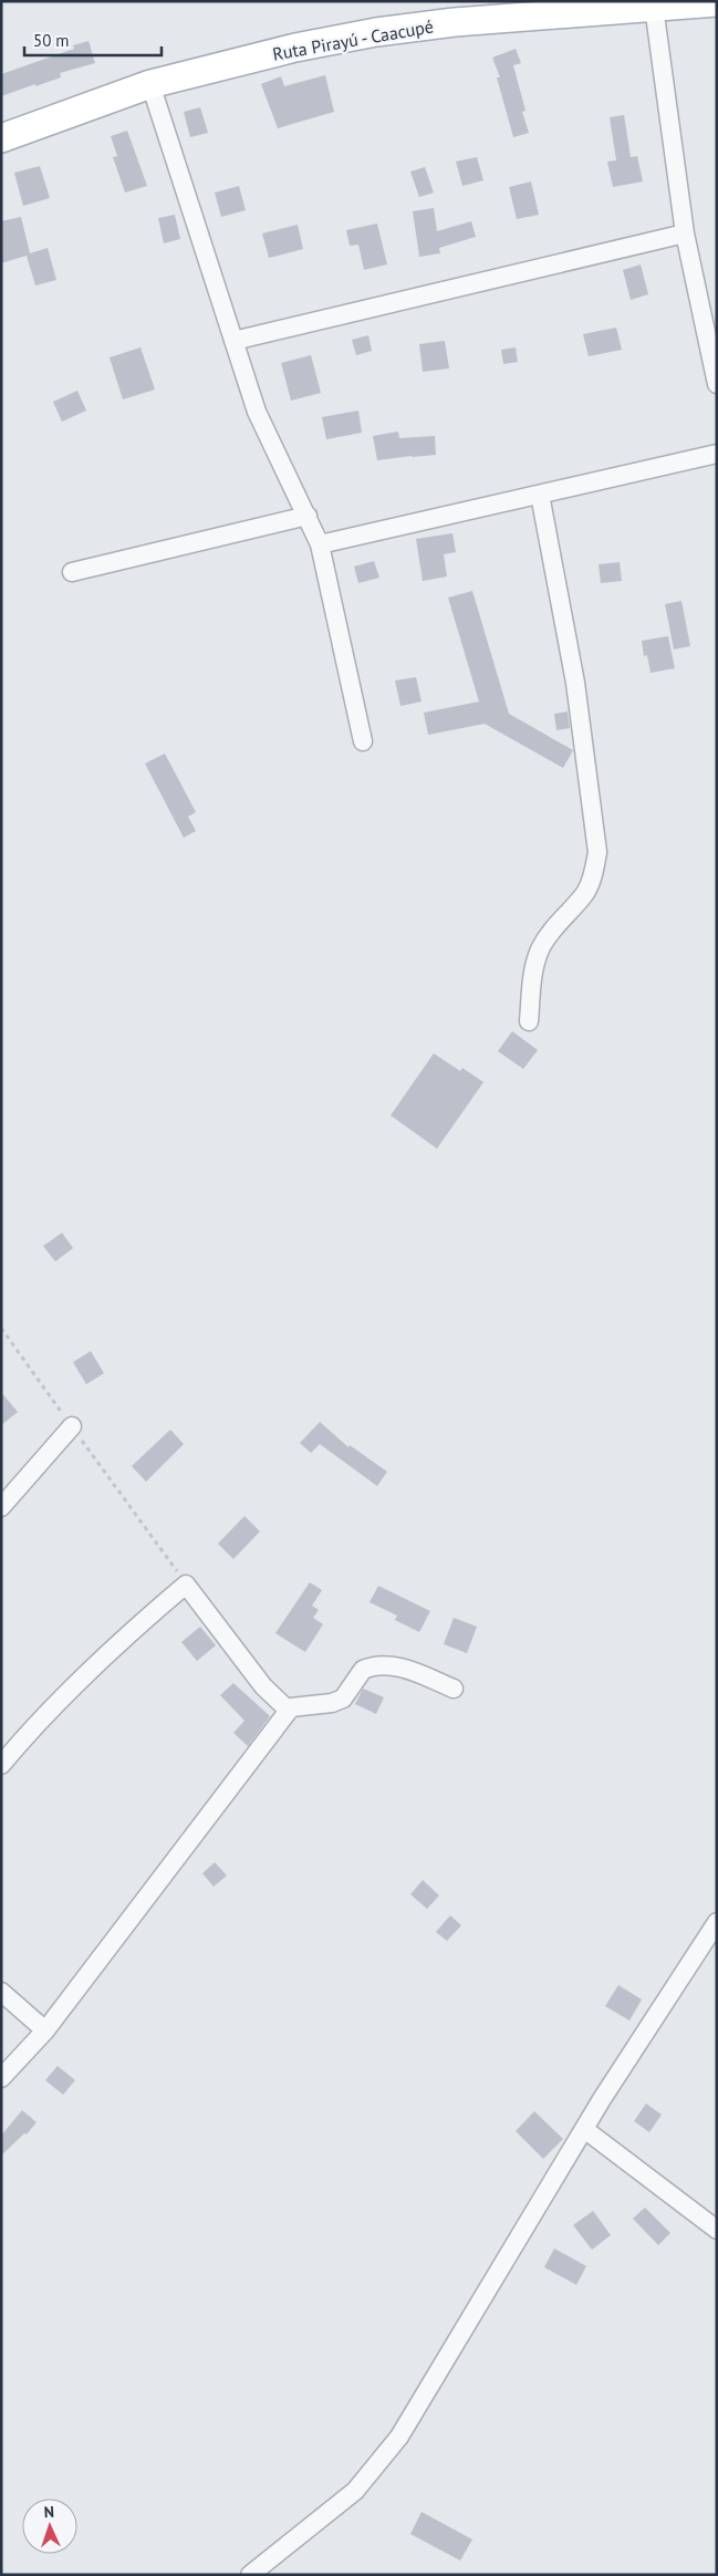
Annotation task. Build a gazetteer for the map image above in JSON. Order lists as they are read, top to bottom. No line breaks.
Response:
{"streets":{"main road":["Ruta Pirayú - Caacupé"]},"scale_bar":"50 m","north":"top"}
